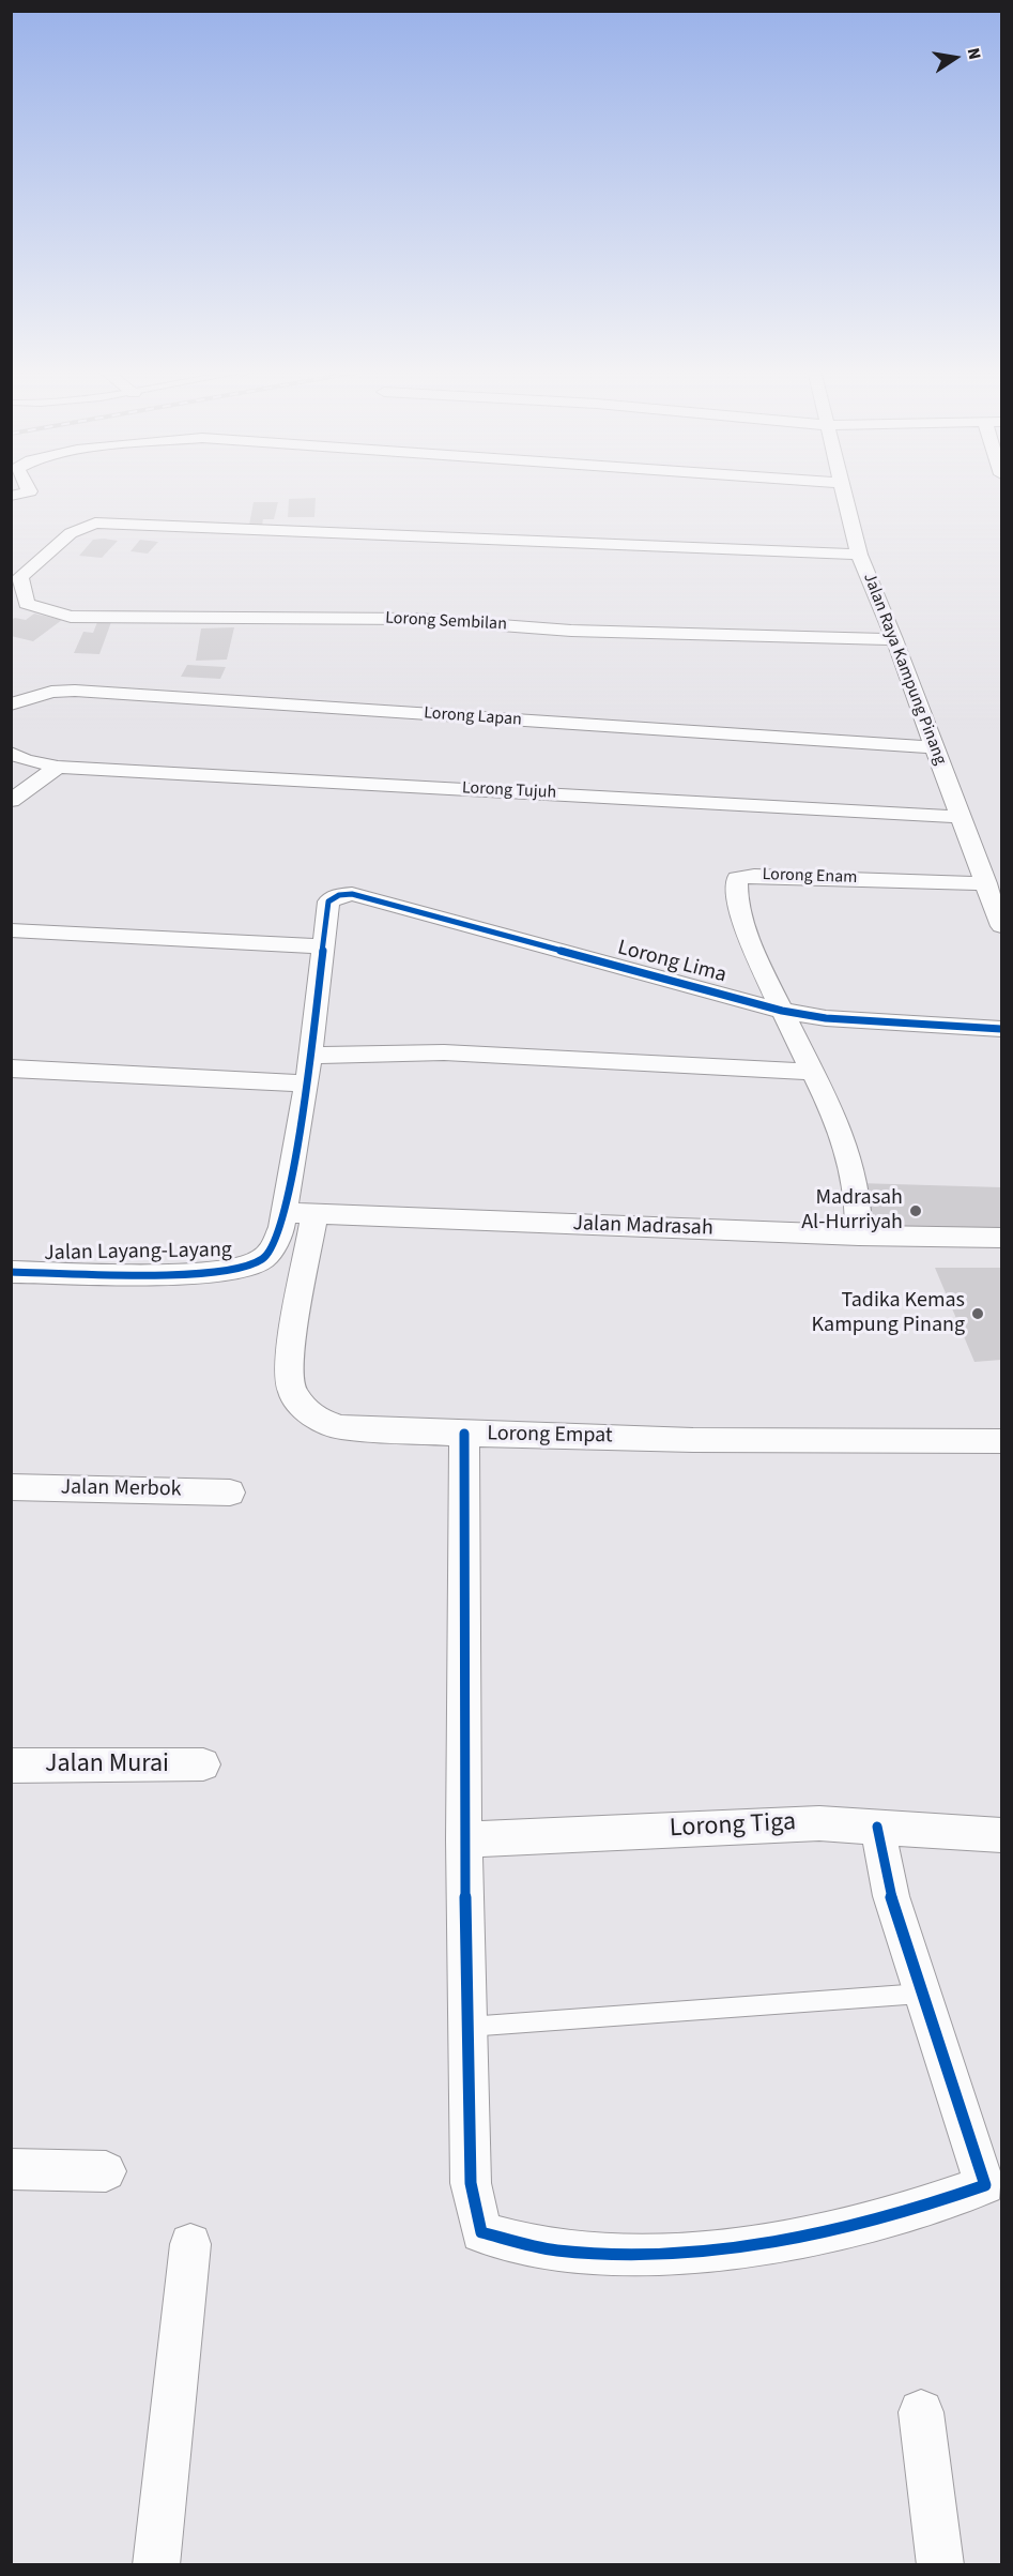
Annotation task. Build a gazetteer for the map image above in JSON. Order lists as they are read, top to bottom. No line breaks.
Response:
{"streets":{"street":["Lorong Sembilan","Jalan Raya Kampung Pinang","Lorong Lapan","Lorong Tujuh","Lorong Enam","Lorong Lima","Jalan Madrasah","Jalan Layang-Layang","Lorong Empat","Jalan Merbok","Jalan Murai","Lorong Tiga"]},"crossings":[["Lorong Sembilan","Jalan Raya Kampung Pinang"],["Jalan Raya Kampung Pinang","Lorong Lapan"],["Jalan Raya Kampung Pinang","Lorong Tujuh"],["Jalan Raya Kampung Pinang","Lorong Enam"],["Lorong Enam","Lorong Lima"],["Jalan Madrasah","Jalan Layang-Layang"],["Jalan Madrasah","Lorong Empat"]],"places":["Madrasah Al-Hurriyah","Tadika Kemas Kampung Pinang"],"north":"right"}
